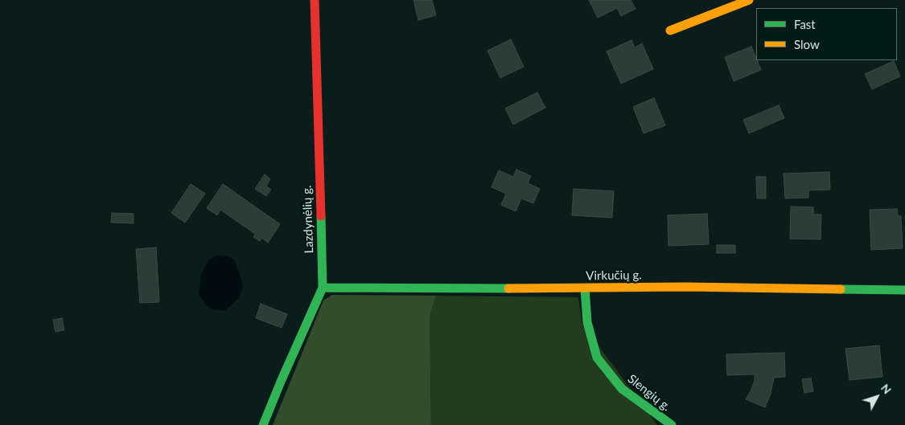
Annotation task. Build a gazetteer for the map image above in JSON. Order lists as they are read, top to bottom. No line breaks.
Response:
{"streets":{"street":["Lazdynėlių g.","Virkučių g.","Slengių g."]},"crossings":[["Lazdynėlių g.","Virkučių g."],["Virkučių g.","Slengių g."]],"legend":["Fast","Slow"],"north":"top right"}
